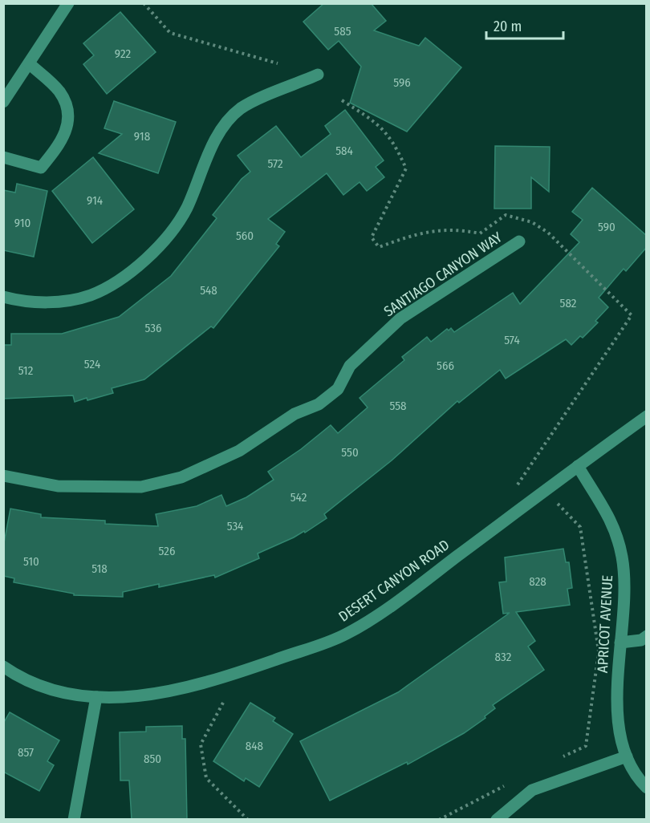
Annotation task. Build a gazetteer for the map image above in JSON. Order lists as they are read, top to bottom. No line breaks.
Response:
{"streets":{"street":["SANTIAGO CANYON WAY","DESERT CANYON ROAD","APRICOT AVENUE"]},"crossings":[["DESERT CANYON ROAD","APRICOT AVENUE"]],"house_numbers":["585","922","596","918","584","572","914","910","590","560","548","582","536","574","524","566","512","558","550","542","534","526","510","518","828","832","848","857","850"],"scale_bar":"20 m"}
